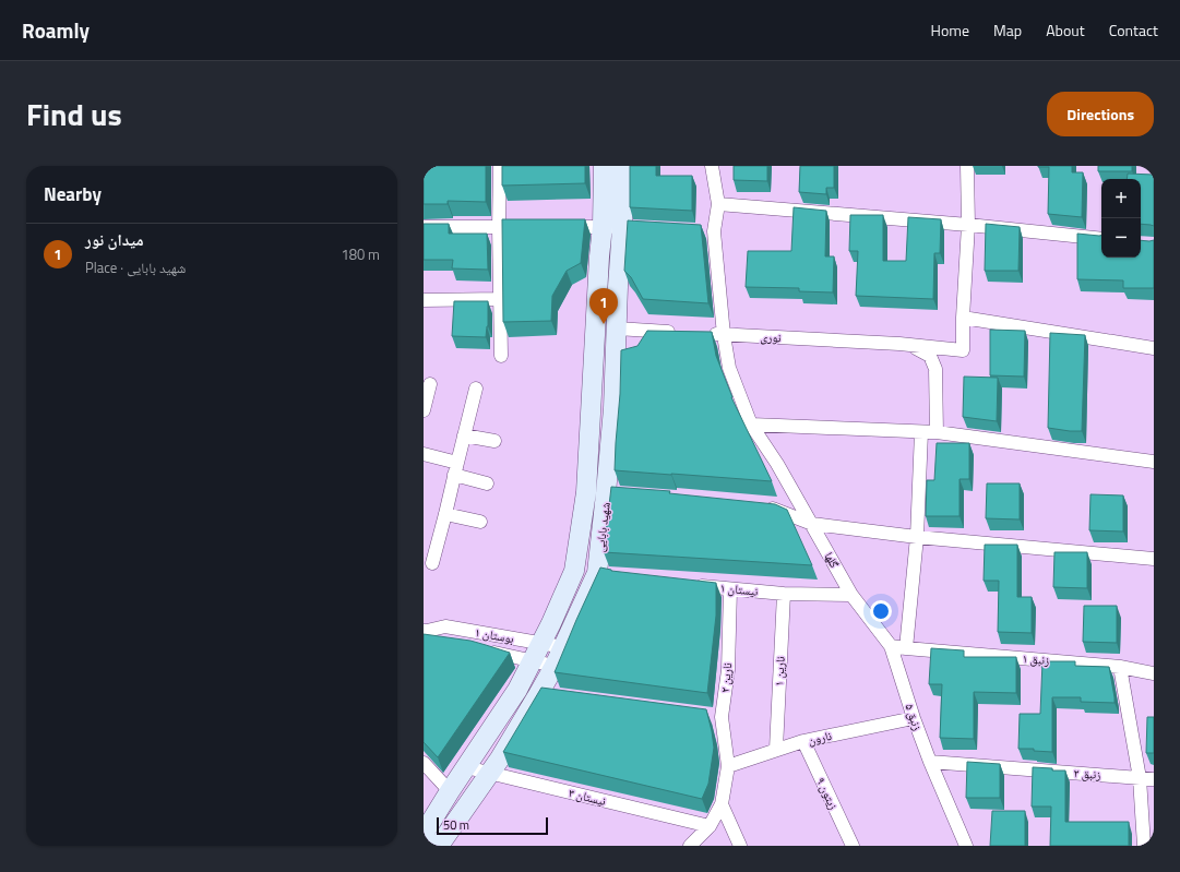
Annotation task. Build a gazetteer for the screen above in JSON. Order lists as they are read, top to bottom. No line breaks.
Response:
{"streets":{"main road":["شهید بابایی"],"street":["نوری","گلها","نیستان ۱","بوستان ۱","زنبق ۱","نارین ۱","نارین ۲","زنبق ۵","نارون","زنبق ۲","زیتون ۹","نیستان ۳"]},"crossings":[["نوری","گلها"],["شهید بابایی","بوستان ۱"],["شهید بابایی","نیستان ۳"],["گلها","نیستان ۱"],["گلها","زنبق ۵"],["نیستان ۱","نارین ۱"],["نیستان ۱","نارین ۲"],["نیستان ۱","زنبق ۵"],["زنبق ۱","زنبق ۵"],["نارین ۱","نارون"],["نارین ۲","نارون"],["زنبق ۵","نارون"],["زنبق ۵","زنبق ۲"],["نارون","زیتون ۹"]],"scale_bar":"50 m","page":{"header":"Roamly","nav":["Home","Map","About","Contact"],"title":"Find us","buttons":"Directions","heading":"Nearby","map_buttons":["+","−"],"list":[{"mark":"1","name":"میدان نور","note":"Place · شهید بابایی","value":"180 m"}],"pins":"1","scale":"50 m"}}
